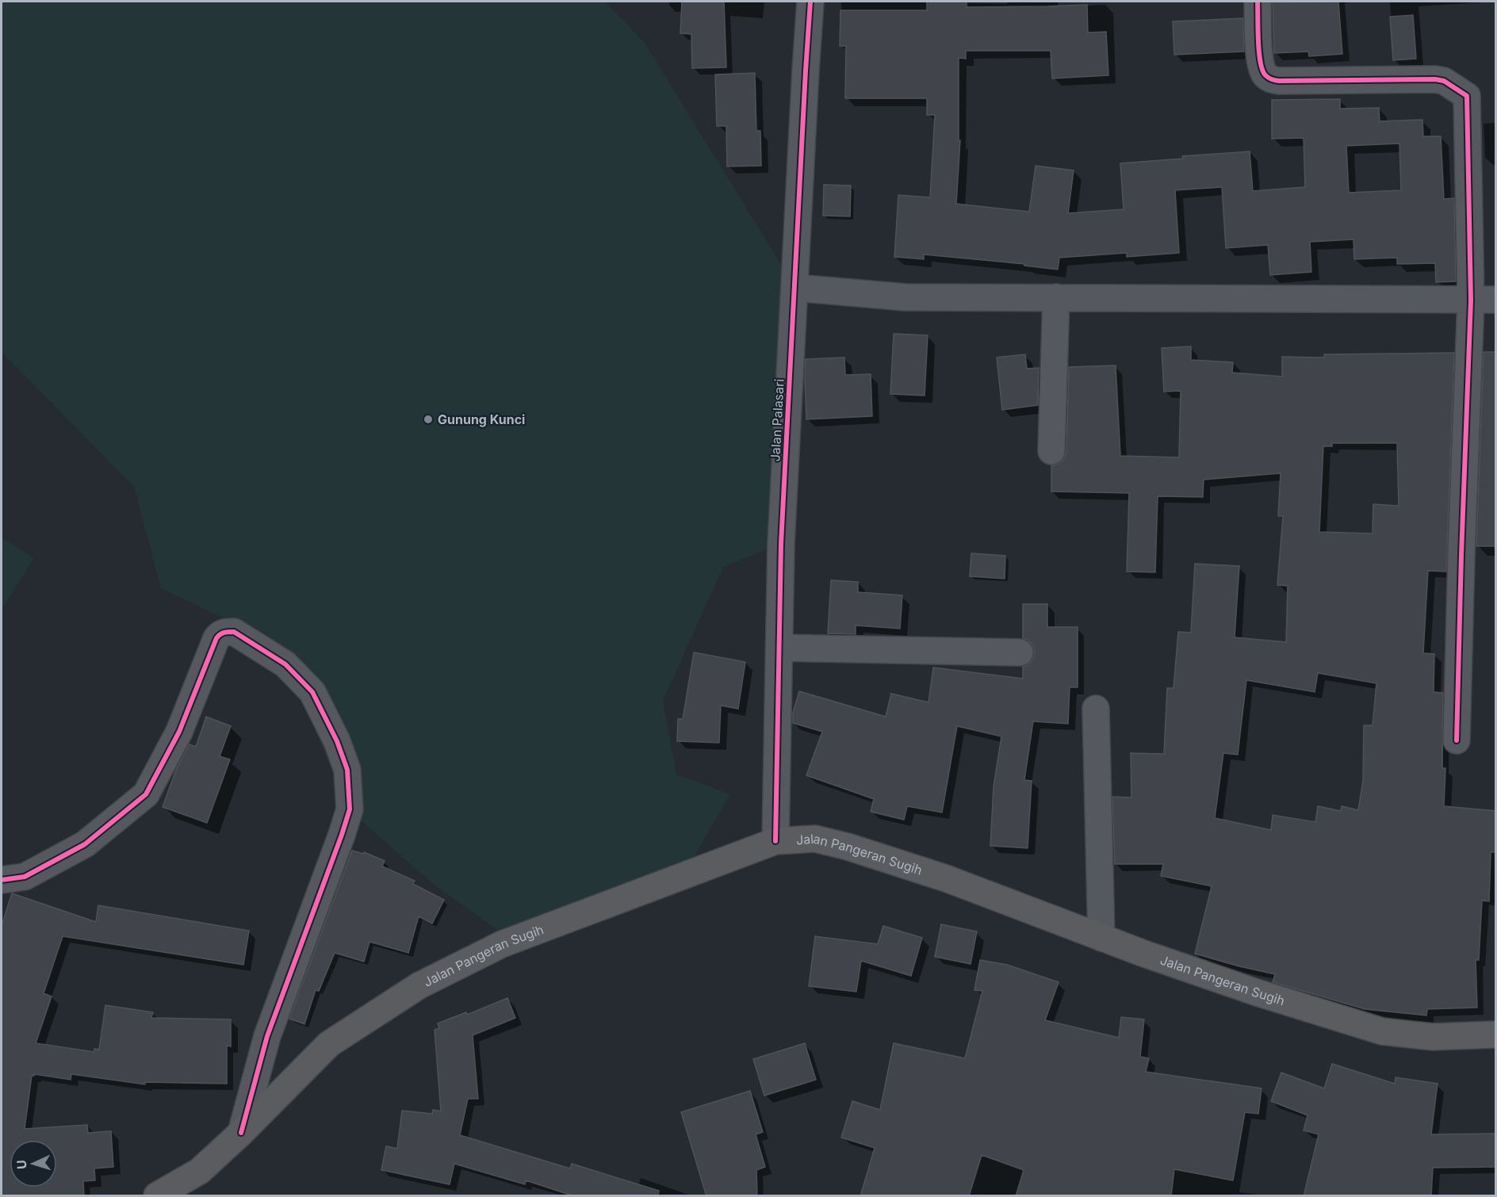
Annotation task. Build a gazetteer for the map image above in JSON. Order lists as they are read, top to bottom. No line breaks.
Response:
{"streets":{"highway":["Jalan Pangeran Sugih"],"street":["Jalan Palasari"]},"crossings":[["Jalan Palasari","Jalan Pangeran Sugih"]],"places":["Gunung Kunci"],"north":"left"}
